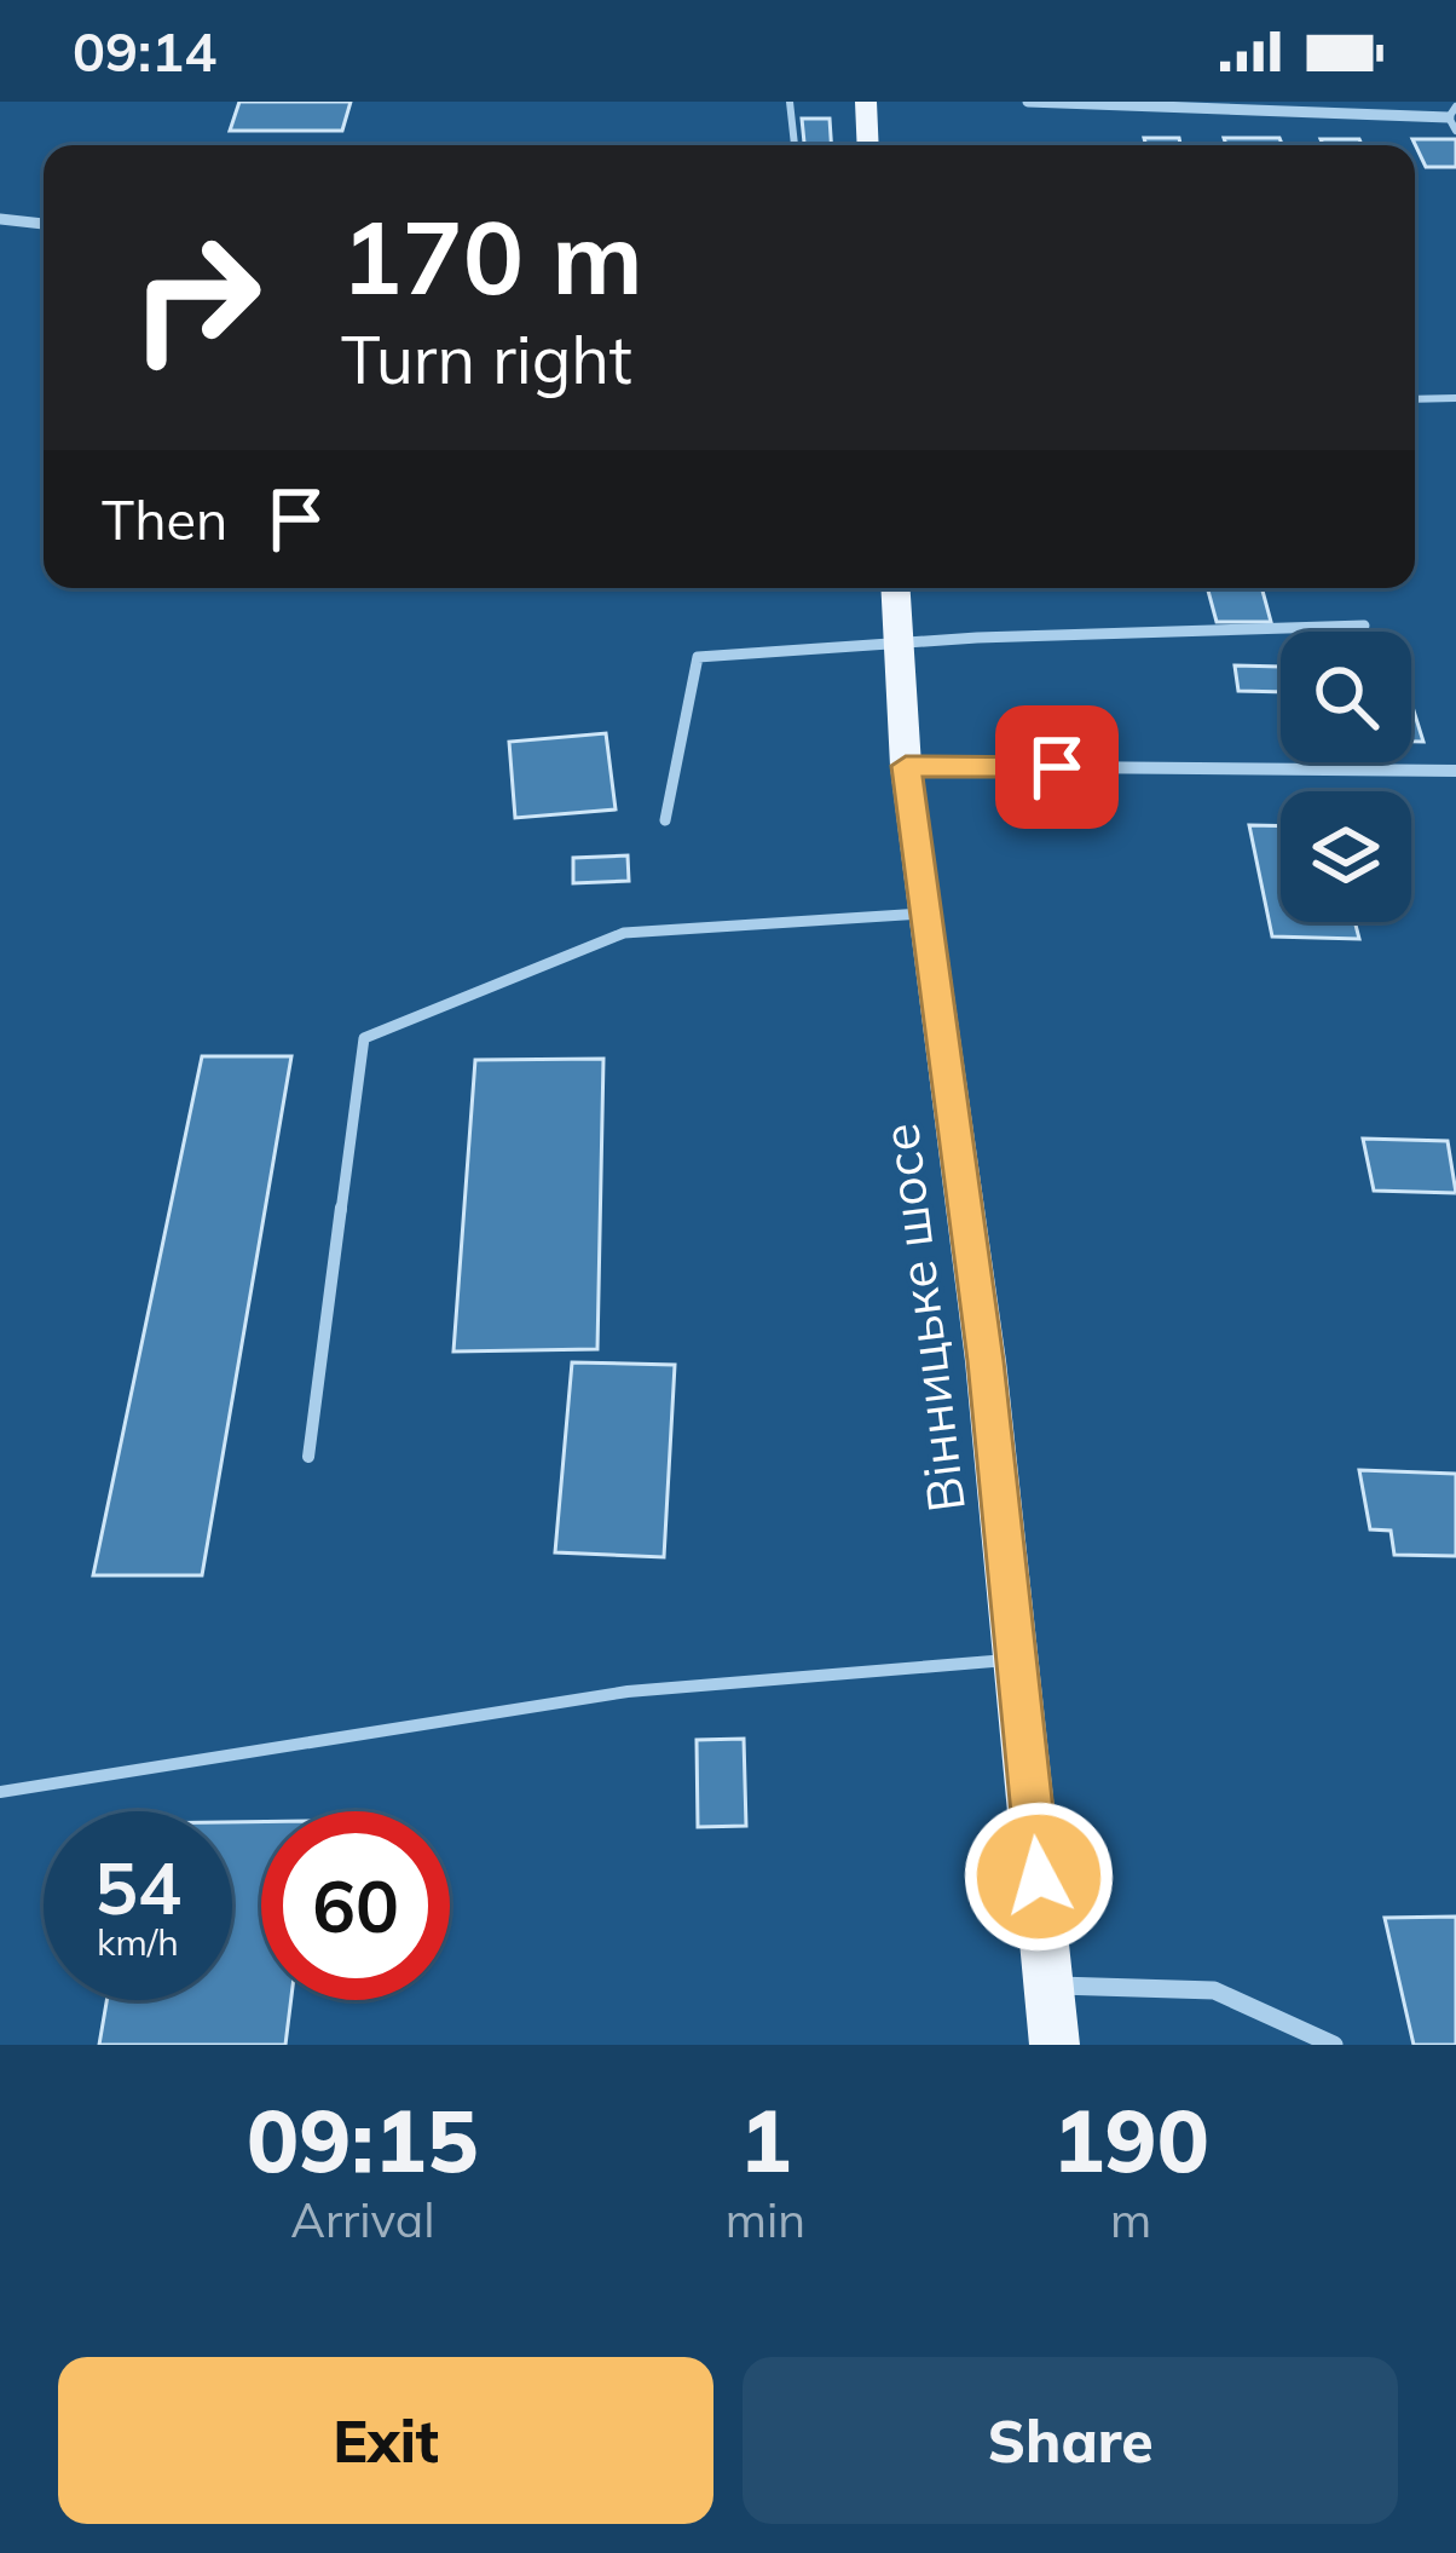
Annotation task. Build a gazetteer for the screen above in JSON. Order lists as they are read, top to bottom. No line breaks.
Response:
{"streets":{"main road":["Вінницьке шосе"]},"page":{"status":"09:14","turn":["170 m","Turn right"],"then":"Then","speed":"54 km/h","limit":"60","eta":["09:15","Arrival","1","min","190","m"],"buttons":["Exit","Share"]}}
